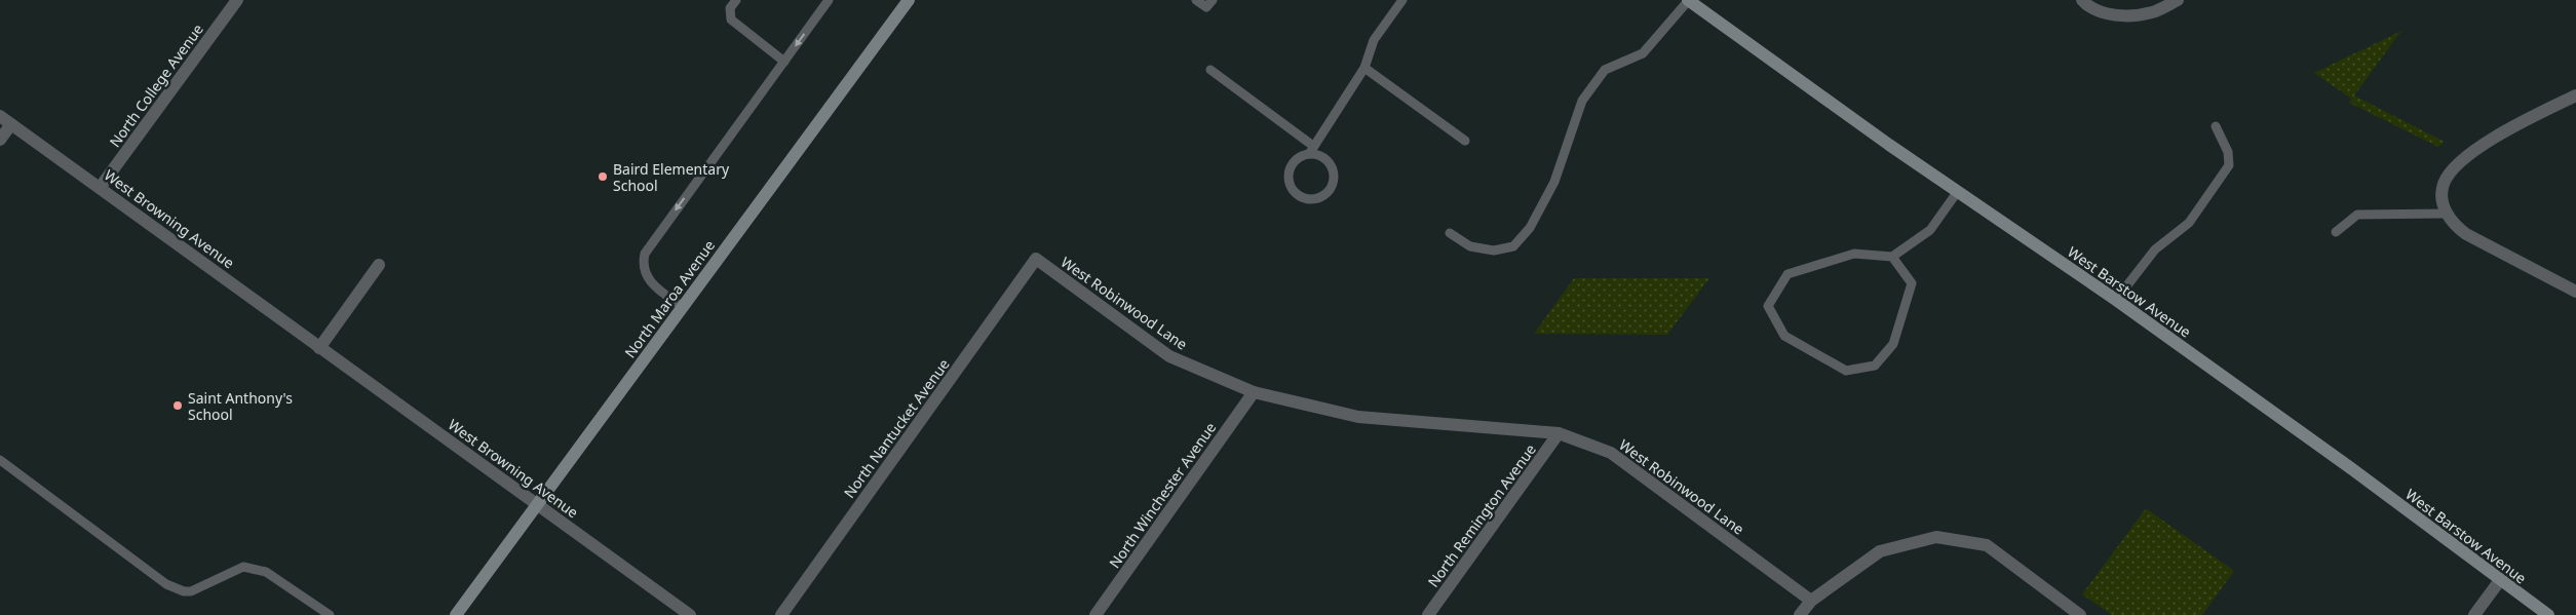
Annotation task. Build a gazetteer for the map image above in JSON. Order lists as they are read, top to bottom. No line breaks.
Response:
{"streets":{"street":["North College Avenue","West Browning Avenue","West Barstow Avenue","North Maroa Avenue","West Robinwood Lane","North Nantucket Avenue","North Winchester Avenue","North Remington Avenue"]},"crossings":[["North College Avenue","West Browning Avenue"],["West Browning Avenue","North Maroa Avenue"],["West Robinwood Lane","North Nantucket Avenue"],["West Robinwood Lane","North Winchester Avenue"],["West Robinwood Lane","North Remington Avenue"]],"places":["Baird Elementary School","Saint Anthony's School"]}
